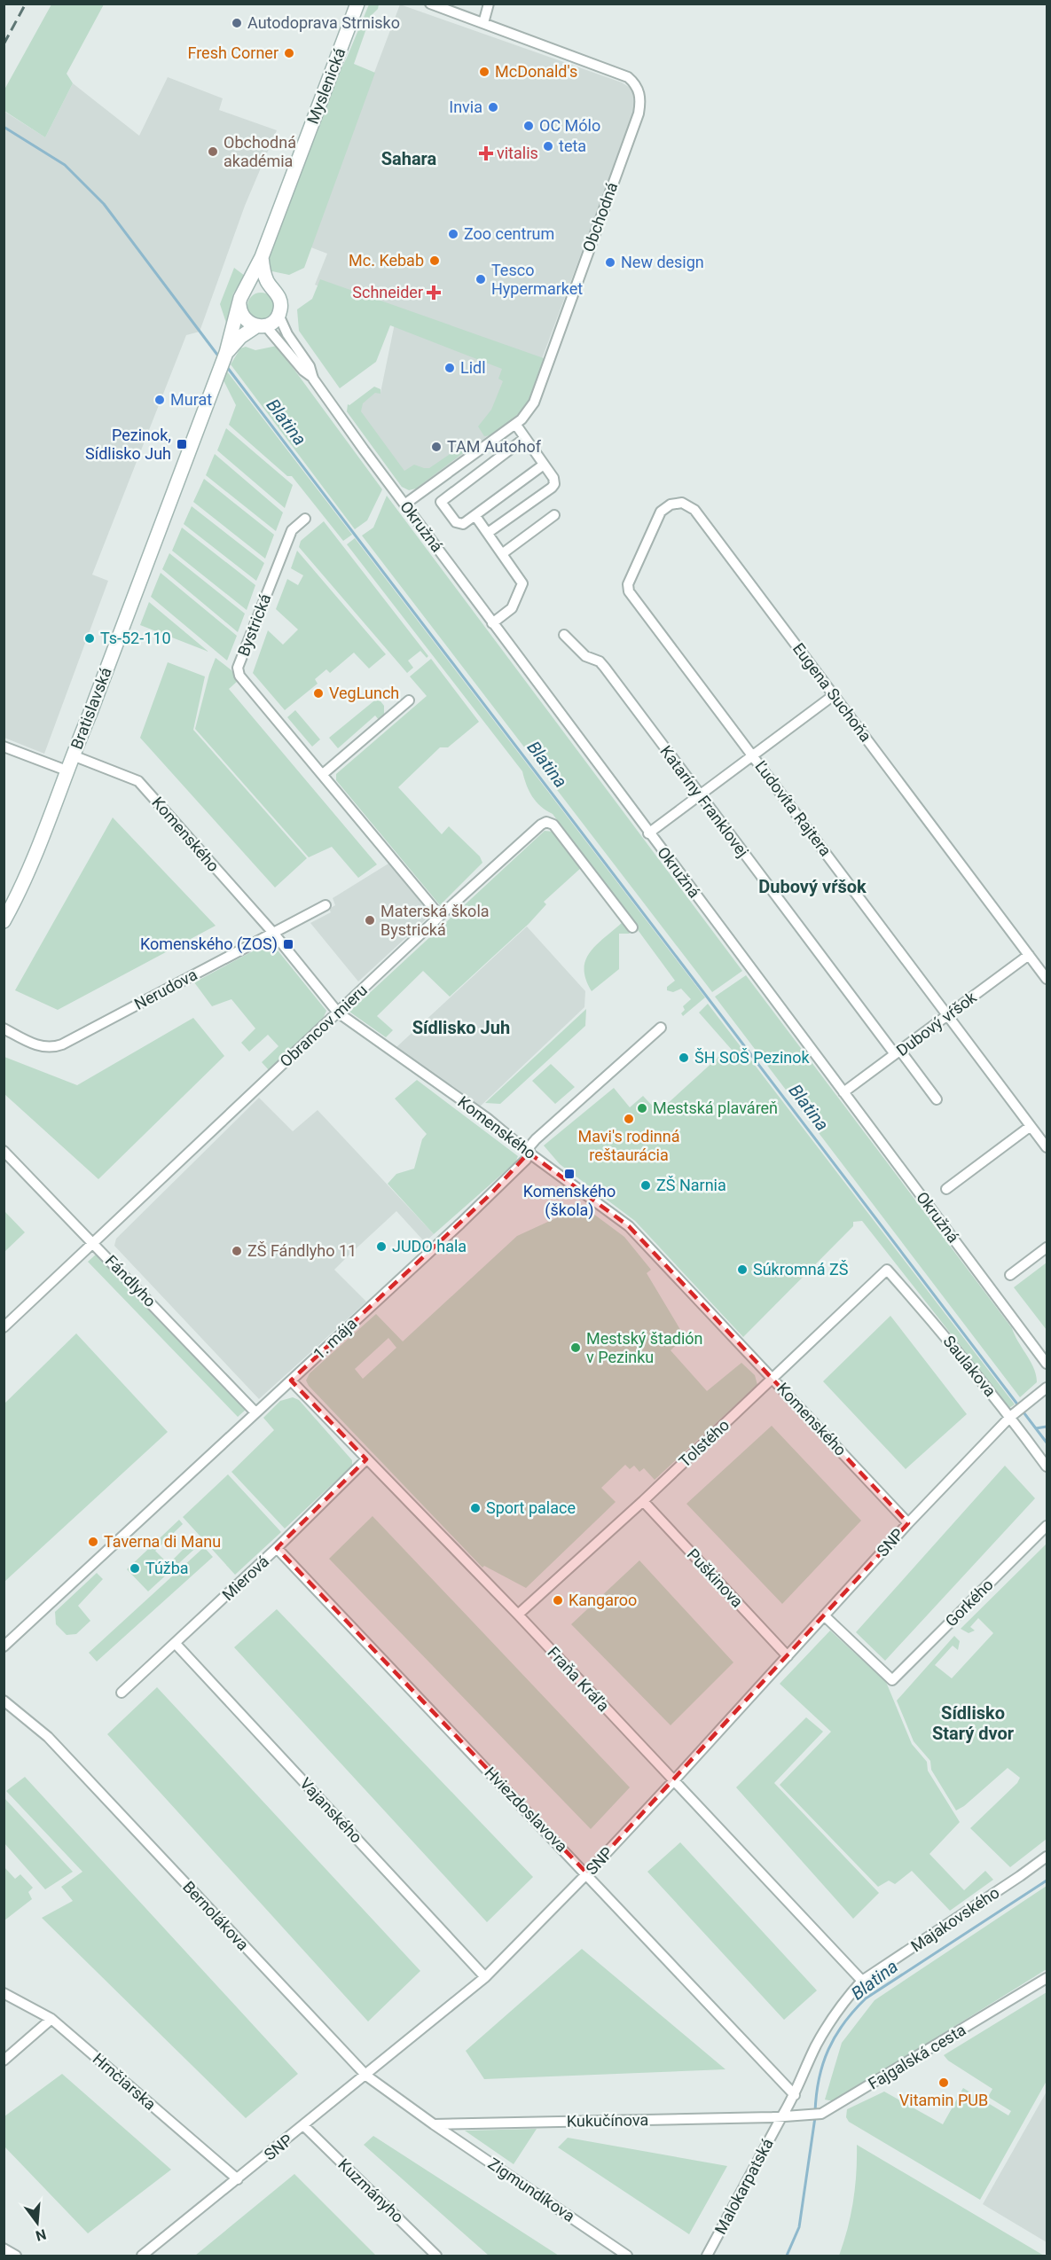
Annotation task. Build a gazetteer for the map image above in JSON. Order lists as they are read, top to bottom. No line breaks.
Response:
{"streets":{"main road":["Myslenická","Bratislavská"],"street":["Obchodná","Okružná","Bystrická","Eugena Suchoňa","Kataríny Franklovej","Ľudovíta Rajtera","Komenského","Nerudova","Dubový vŕšok","Obrancov mieru","Fándlyho","1. mája","Saulakova","Tolstého","SNP","Mierová","Puškinova","Gorkého","Fraňa Kráľa","Hviezdoslavova","Vajanského","Bernolákova","Majakovského","Fajgalská cesta","Hrnčiarska","Kukučínova","Malokarpatská","Zigmundíkova","Kuzmányho"]},"crossings":[["Myslenická","Okružná"],["Obchodná","Okružná"],["Okružná","Dubový vŕšok"],["Bystrická","Obrancov mieru"],["Eugena Suchoňa","Ľudovíta Rajtera"],["Eugena Suchoňa","Dubový vŕšok"],["Bratislavská","Komenského"],["Kataríny Franklovej","Dubový vŕšok"],["Ľudovíta Rajtera","Dubový vŕšok"],["Komenského","Nerudova"],["Komenského","Obrancov mieru"],["Komenského","1. mája"],["Komenského","Tolstého"],["Komenského","SNP"],["Obrancov mieru","Fándlyho"],["Fándlyho","1. mája"],["1. mája","Fraňa Kráľa"],["Saulakova","Tolstého"],["Saulakova","SNP"],["Tolstého","Puškinova"],["Tolstého","Fraňa Kráľa"],["SNP","Puškinova"],["SNP","Gorkého"],["SNP","Fraňa Kráľa"],["SNP","Hviezdoslavova"],["SNP","Vajanského"],["SNP","Bernolákova"],["SNP","Hrnčiarska"],["SNP","Kuzmányho"],["Mierová","Fraňa Kráľa"],["Mierová","Hviezdoslavova"],["Mierová","Vajanského"],["Fraňa Kráľa","Majakovského"],["Hviezdoslavova","Majakovského"],["Bernolákova","Kukučínova"],["Bernolákova","Zigmundíkova"],["Majakovského","Fajgalská cesta"],["Majakovského","Kukučínova"],["Majakovského","Malokarpatská"],["Fajgalská cesta","Kukučínova"],["Fajgalská cesta","Malokarpatská"],["Kukučínova","Malokarpatská"],["Kukučínova","Zigmundíkova"]],"districts":["Sahara","Dubový vŕšok","Sídlisko Juh","Sídlisko Starý dvor"],"water":["Blatina"],"places":{"other":["Autodoprava Strnisko","Fresh Corner","McDonald's","Invia","OC Mólo","teta","Obchodná akadémia","Zoo centrum","Mc. Kebab","New design","Tesco Hypermarket","Lidl","Murat","TAM Autohof","Ts-52-110","VegLunch","Materská škola Bystrická","ŠH SOŠ Pezinok","Mestská plaváreň","Mavi's rodinná reštaurácia","ZŠ Narnia","JUDO hala","ZŠ Fándlyho 11","Súkromná ZŠ","Mestský štadión v Pezinku","Sport palace","Taverna di Manu","Túžba","Kangaroo","Vitamin PUB"],"health":["vitalis","Schneider"],"transit":["Pezinok, Sídlisko Juh","Komenského (ZOS)","Komenského (škola)"]},"north":"bottom"}
